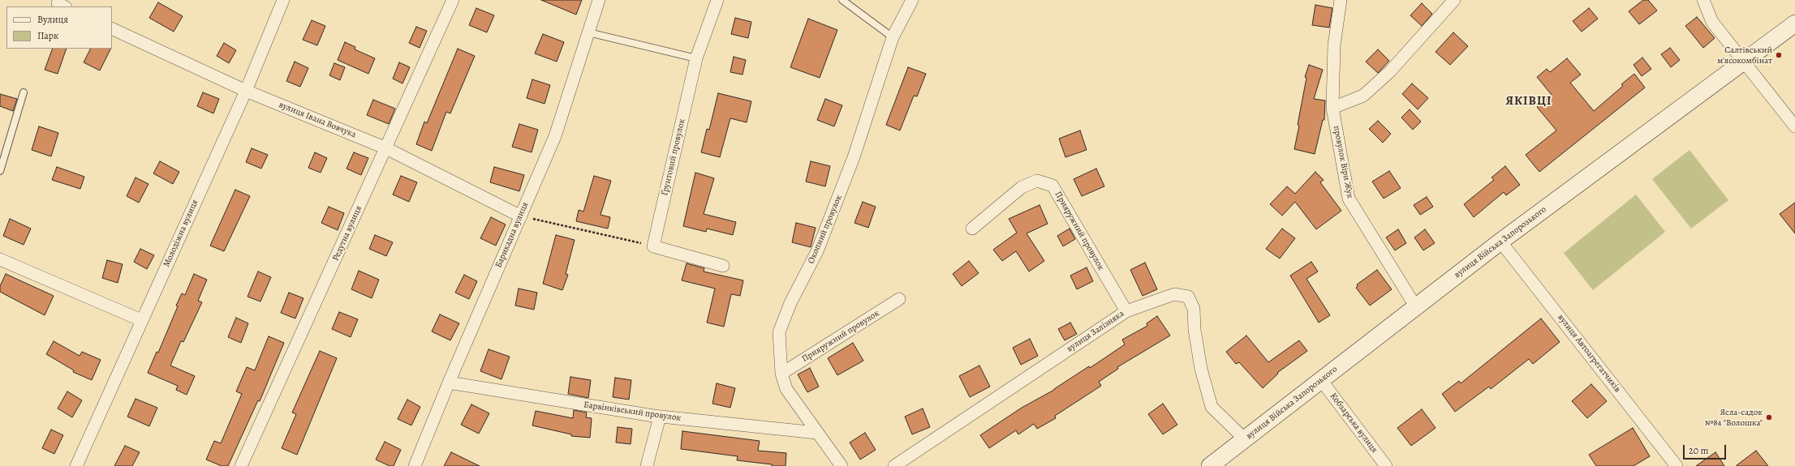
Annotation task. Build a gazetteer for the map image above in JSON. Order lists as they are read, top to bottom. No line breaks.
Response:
{"streets":{"street":["вулиця Івана Вовчука","Ґрунтовий провулок","провулок Віри Жук","Окопний провулок","Прияружний провулок","Молодіжна вулиця","Редутна вулиця","Барикадна вулиця","вулиця Війська Запорозького","вулиця Залізняка","вулиця Автоагрегатчиків","Барвінківський провулок","Кобзарська вулиця"]},"crossings":[["вулиця Івана Вовчука","Молодіжна вулиця"],["вулиця Івана Вовчука","Редутна вулиця"],["вулиця Івана Вовчука","Барикадна вулиця"],["провулок Віри Жук","вулиця Війська Запорозького"],["Окопний провулок","Прияружний провулок"],["Окопний провулок","Барвінківський провулок"],["Прияружний провулок","вулиця Залізняка"],["Барикадна вулиця","Барвінківський провулок"],["вулиця Війська Запорозького","вулиця Залізняка"],["вулиця Війська Запорозького","вулиця Автоагрегатчиків"],["вулиця Війська Запорозького","Кобзарська вулиця"]],"districts":["ЯКІВЦІ"],"places":["Салтівський м'ясокомбінат","Ясла-садок №84 \"Волошка\""],"legend":["Вулиця","Парк"],"scale_bar":"20 m"}
